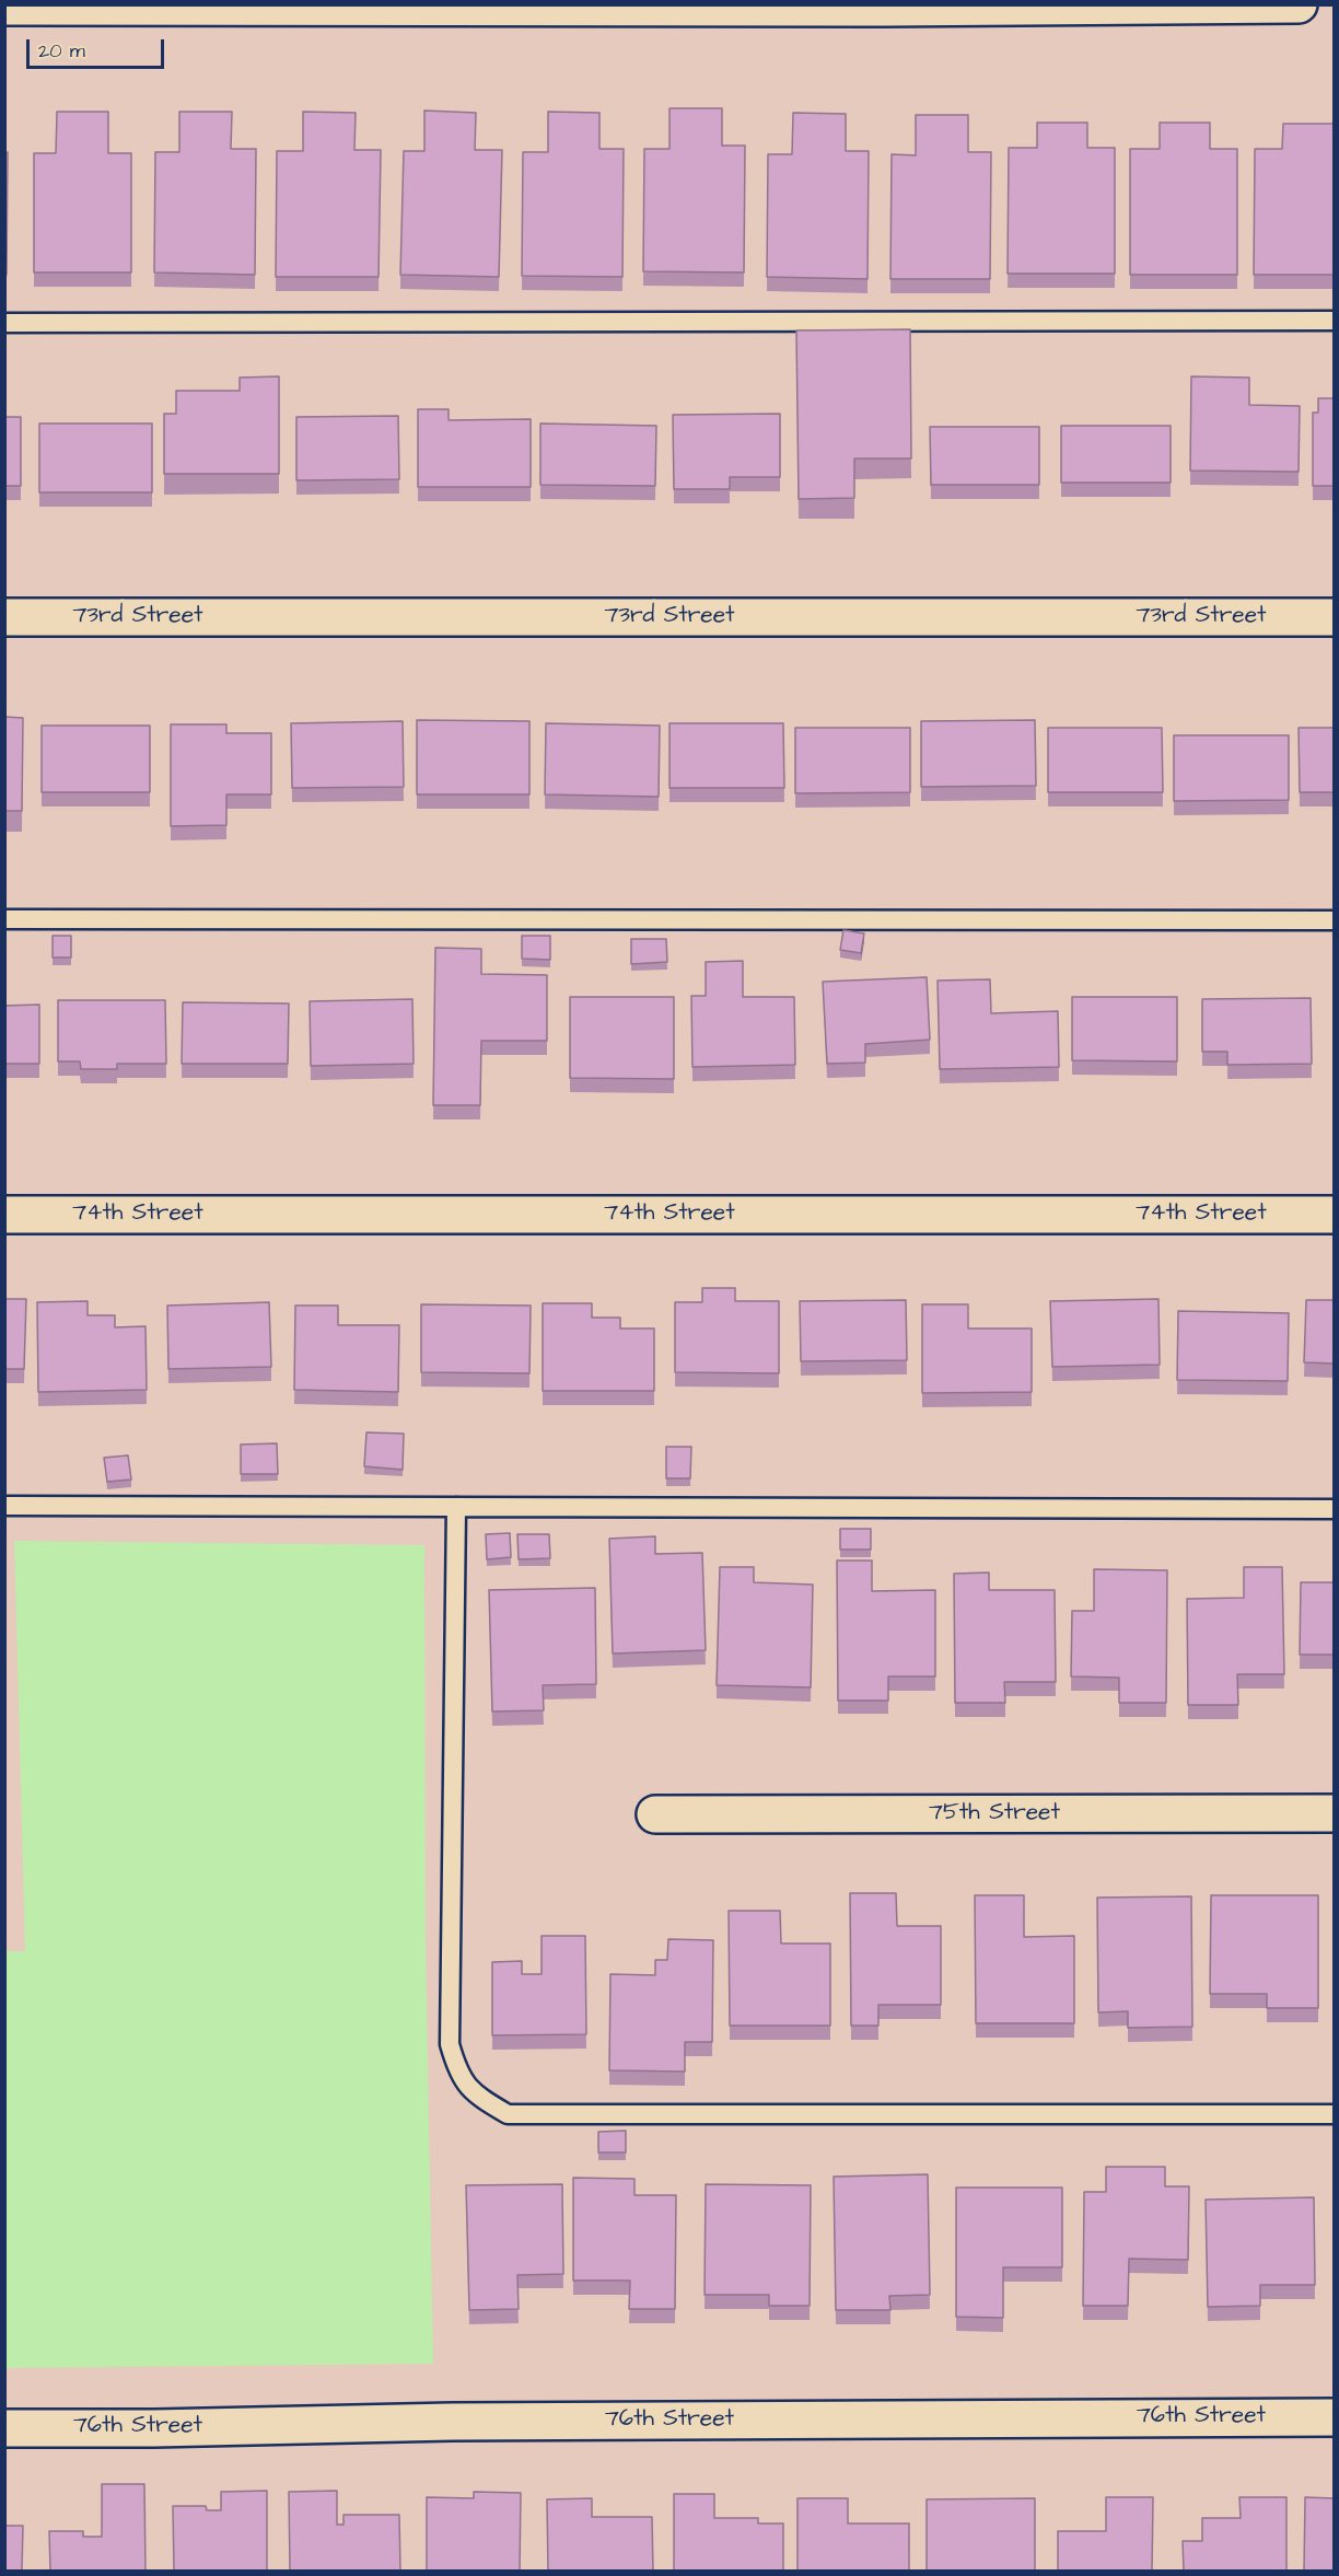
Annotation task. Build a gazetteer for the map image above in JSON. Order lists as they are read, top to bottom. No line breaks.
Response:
{"streets":{"street":["73rd Street","74th Street","75th Street","76th Street"]},"scale_bar":"20 m"}
